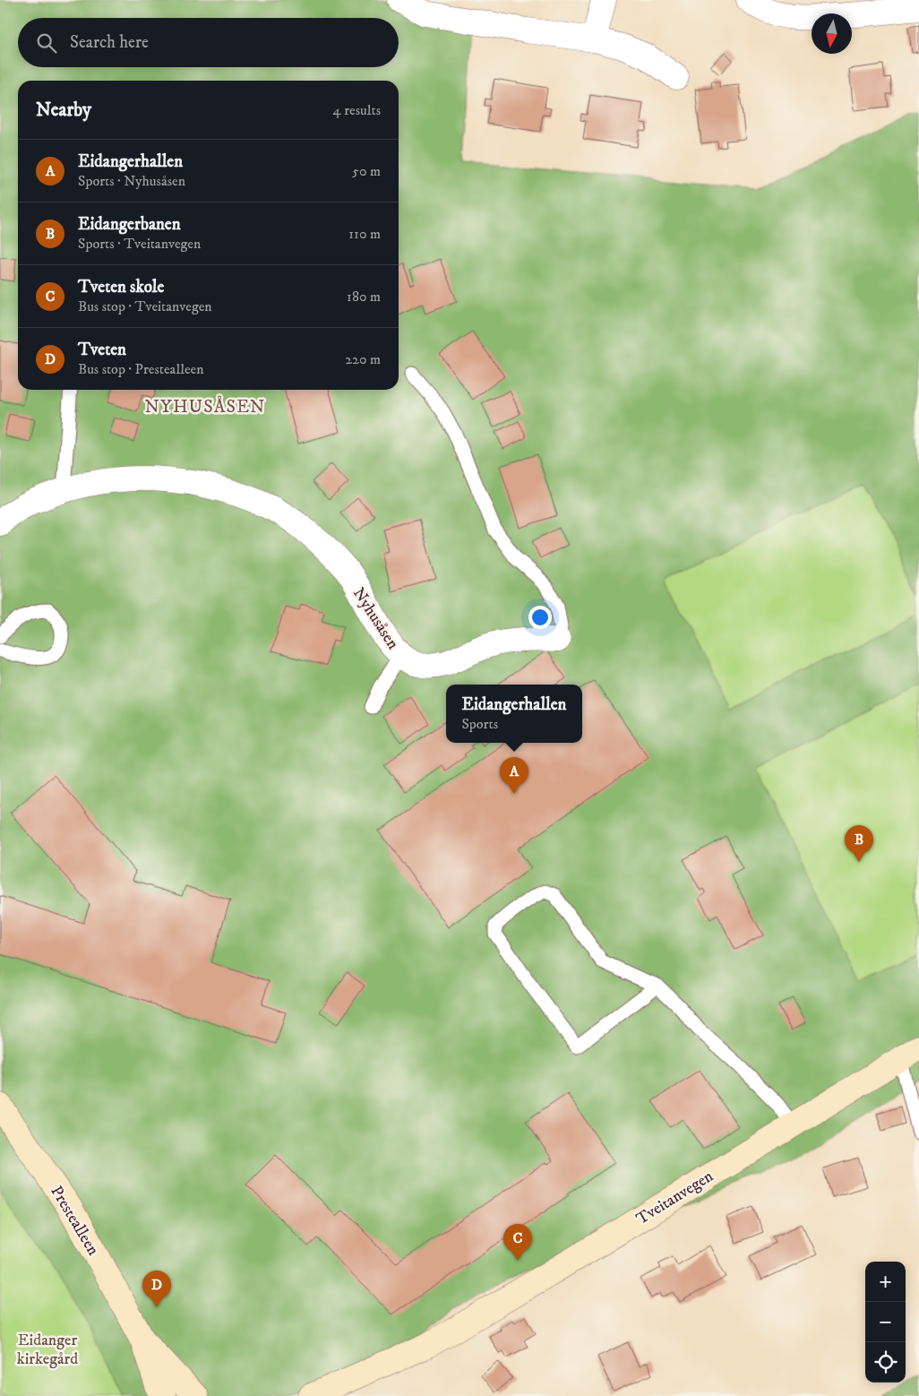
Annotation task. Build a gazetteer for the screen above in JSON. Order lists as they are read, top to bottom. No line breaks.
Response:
{"streets":{"main road":["Tveitanvegen","Prestealleen"],"street":["Nyhusåsen"]},"districts":["NYHUSÅSEN"],"parks":["Eidanger kirkegård"],"north":"bottom","page":{"search":"Search here","heading":["Nearby","4 results"],"list":[{"mark":"A","name":"Eidangerhallen","note":"Sports · Nyhusåsen","value":"50 m"},{"mark":"B","name":"Eidangerbanen","note":"Sports · Tveitanvegen","value":"110 m"},{"mark":"C","name":"Tveten skole","note":"Bus stop · Tveitanvegen","value":"180 m"},{"mark":"D","name":"Tveten","note":"Bus stop · Prestealleen","value":"220 m"}],"popup":["Eidangerhallen","Sports"],"pins":["A","B","C","D"],"map_buttons":["+","−"]}}
